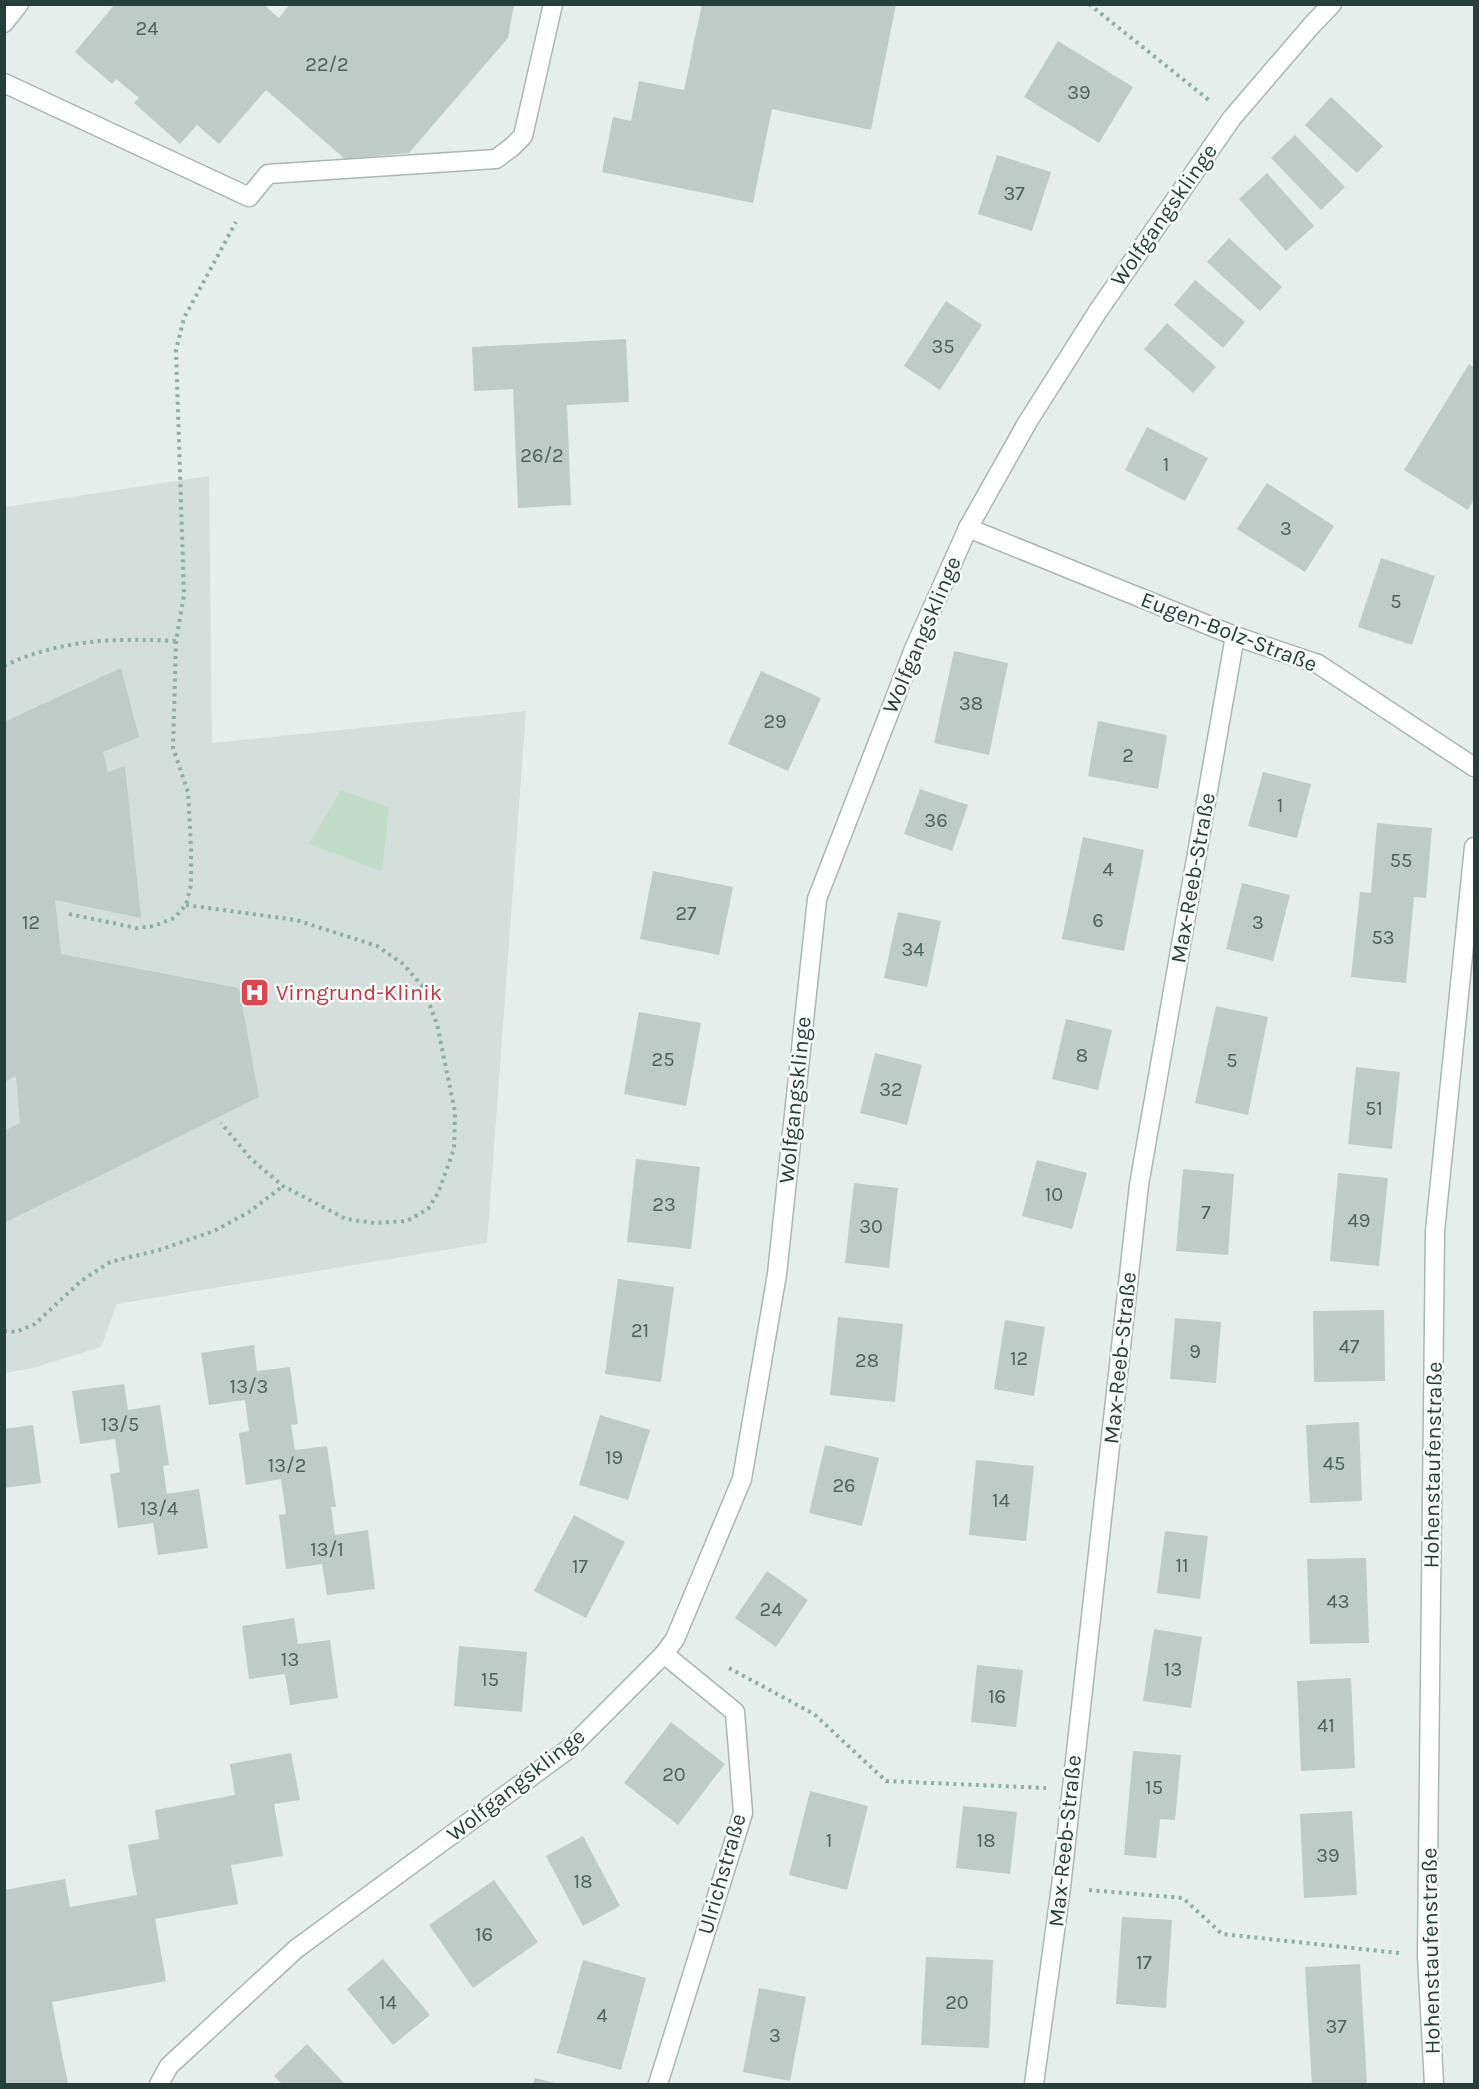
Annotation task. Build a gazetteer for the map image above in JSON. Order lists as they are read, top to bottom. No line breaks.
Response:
{"streets":{"street":["Wolfgangsklinge","Eugen-Bolz-Straße","Max-Reeb-Straße","Hohenstaufenstraße","Ulrichstraße"]},"crossings":[["Wolfgangsklinge","Eugen-Bolz-Straße"],["Wolfgangsklinge","Ulrichstraße"],["Eugen-Bolz-Straße","Max-Reeb-Straße"]],"places":{"hospital":["Virngrund-Klinik"]},"house_numbers":["24","22/2","39","37","35","26/2","1","3","5","38","29","2","1","36","55","4","27","6","12","3","53","34","8","25","5","32","51","10","23","7","49","30","21","47","9","12","28","13/3","13/5","19","45","13/2","26","14","13/4","13/1","11","17","43","24","13","13","15","16","41","20","15","1","18","39","18","16","17","14","20","4","37","3"]}
